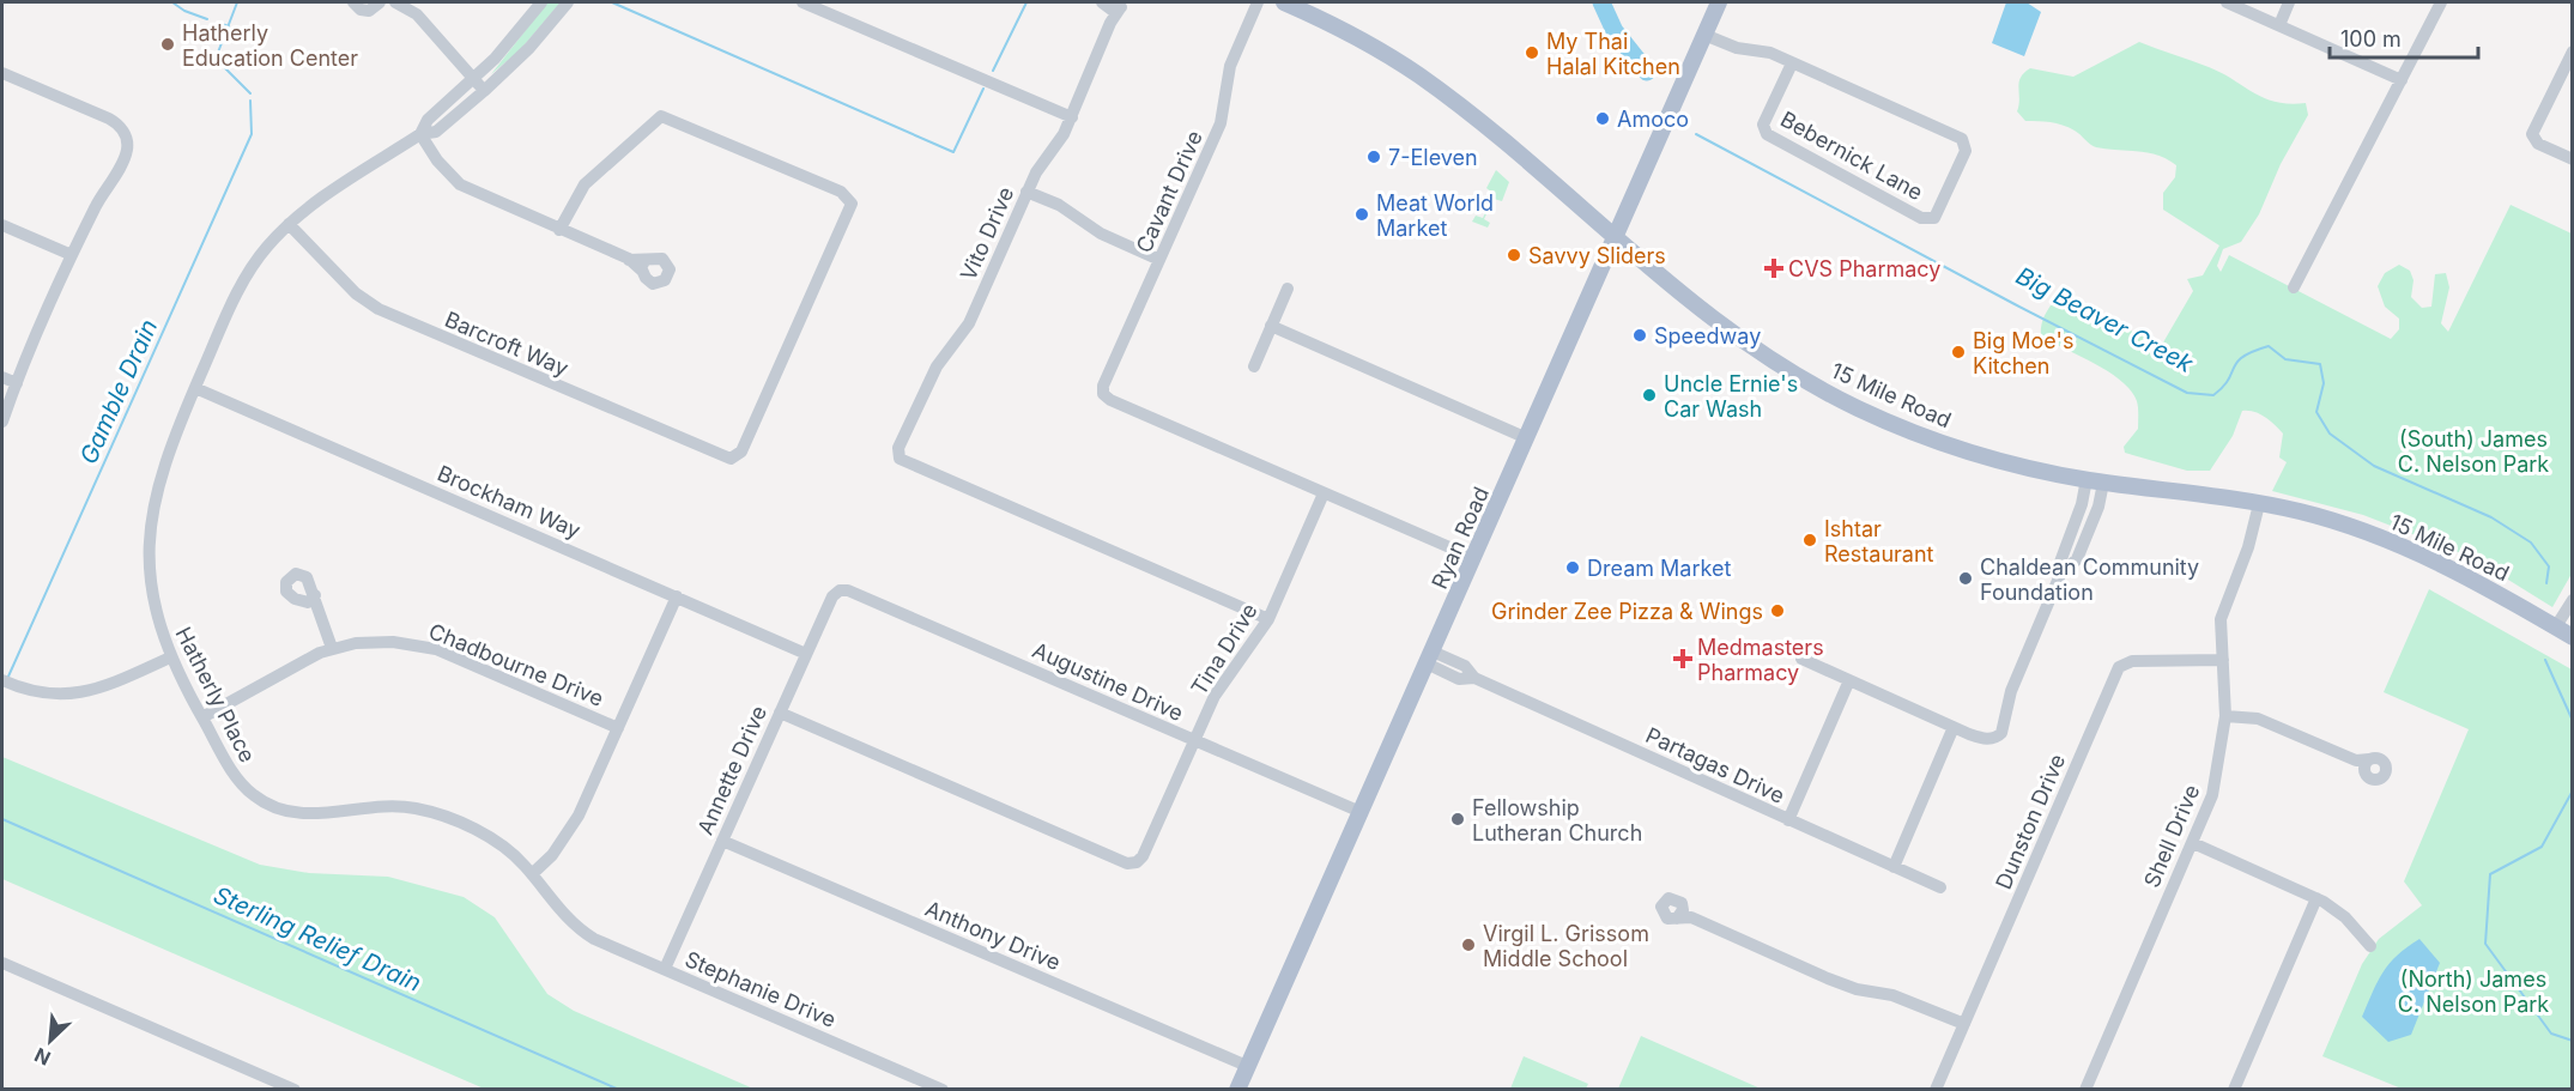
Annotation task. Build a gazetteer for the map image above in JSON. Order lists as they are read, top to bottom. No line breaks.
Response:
{"streets":{"main road":["15 Mile Road","Ryan Road"],"street":["Bebernick Lane","Cavant Drive","Vito Drive","Barcroft Way","Brockham Way","Tina Drive","Chadbourne Drive","Augustine Drive","Hatherly Place","Partagas Drive","Annette Drive","Dunston Drive","Shell Drive","Anthony Drive","Stephanie Drive"]},"crossings":[["Bebernick Lane","Ryan Road"],["Cavant Drive","Tina Drive"],["Vito Drive","Tina Drive"],["Barcroft Way","Hatherly Place"],["15 Mile Road","Ryan Road"],["15 Mile Road","Shell Drive"],["Brockham Way","Hatherly Place"],["Brockham Way","Annette Drive"],["Ryan Road","Augustine Drive"],["Ryan Road","Partagas Drive"],["Ryan Road","Anthony Drive"],["Tina Drive","Augustine Drive"],["Tina Drive","Annette Drive"],["Chadbourne Drive","Hatherly Place"],["Augustine Drive","Annette Drive"],["Hatherly Place","Stephanie Drive"],["Annette Drive","Anthony Drive"],["Annette Drive","Stephanie Drive"],["Dunston Drive","Shell Drive"]],"water":["Big Beaver Creek","Gamble Drain","Sterling Relief Drain"],"parks":["(South) James C. Nelson Park","(North) James C. Nelson Park"],"places":{"other":["Hatherly Education Center","My Thai Halal Kitchen","Amoco","7-Eleven","Meat World Market","Savvy Sliders","Speedway","Big Moe's Kitchen","Uncle Ernie's Car Wash","Ishtar Restaurant","Dream Market","Chaldean Community Foundation","Grinder Zee Pizza & Wings","Fellowship Lutheran Church","Virgil L. Grissom Middle School"],"health":["CVS Pharmacy","Medmasters Pharmacy"]},"scale_bar":"100 m","north":"bottom left"}
